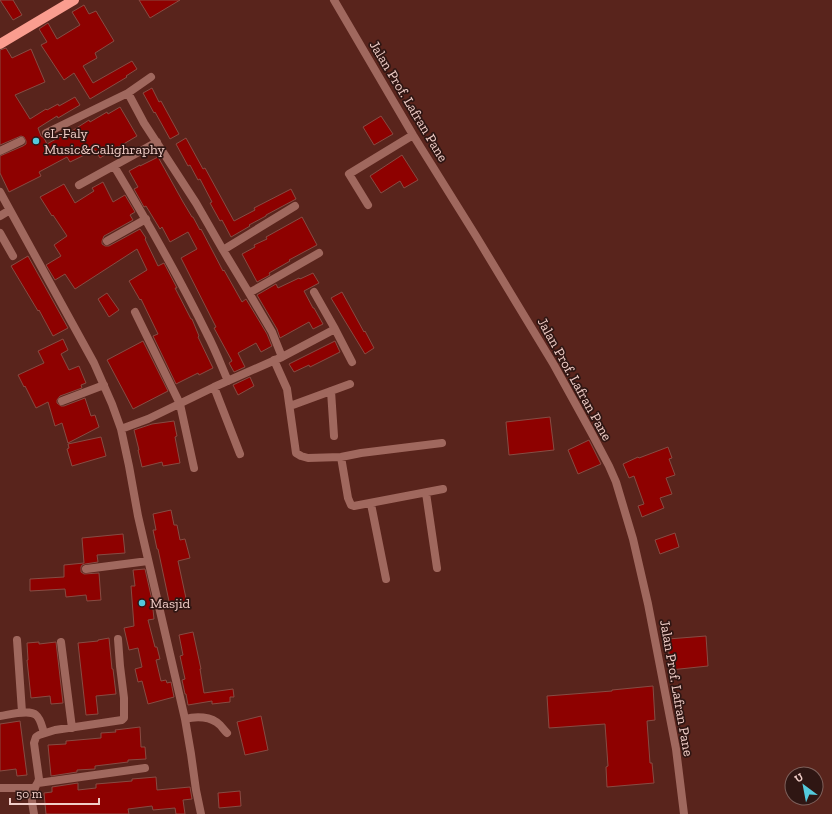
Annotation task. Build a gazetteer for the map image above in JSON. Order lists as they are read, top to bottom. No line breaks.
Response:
{"streets":{"street":["Jalan Prof. Lafran Pane"]},"places":["eL-Faly Music&Calighraphy","Masjid"],"scale_bar":"50 m","north":"top left"}
